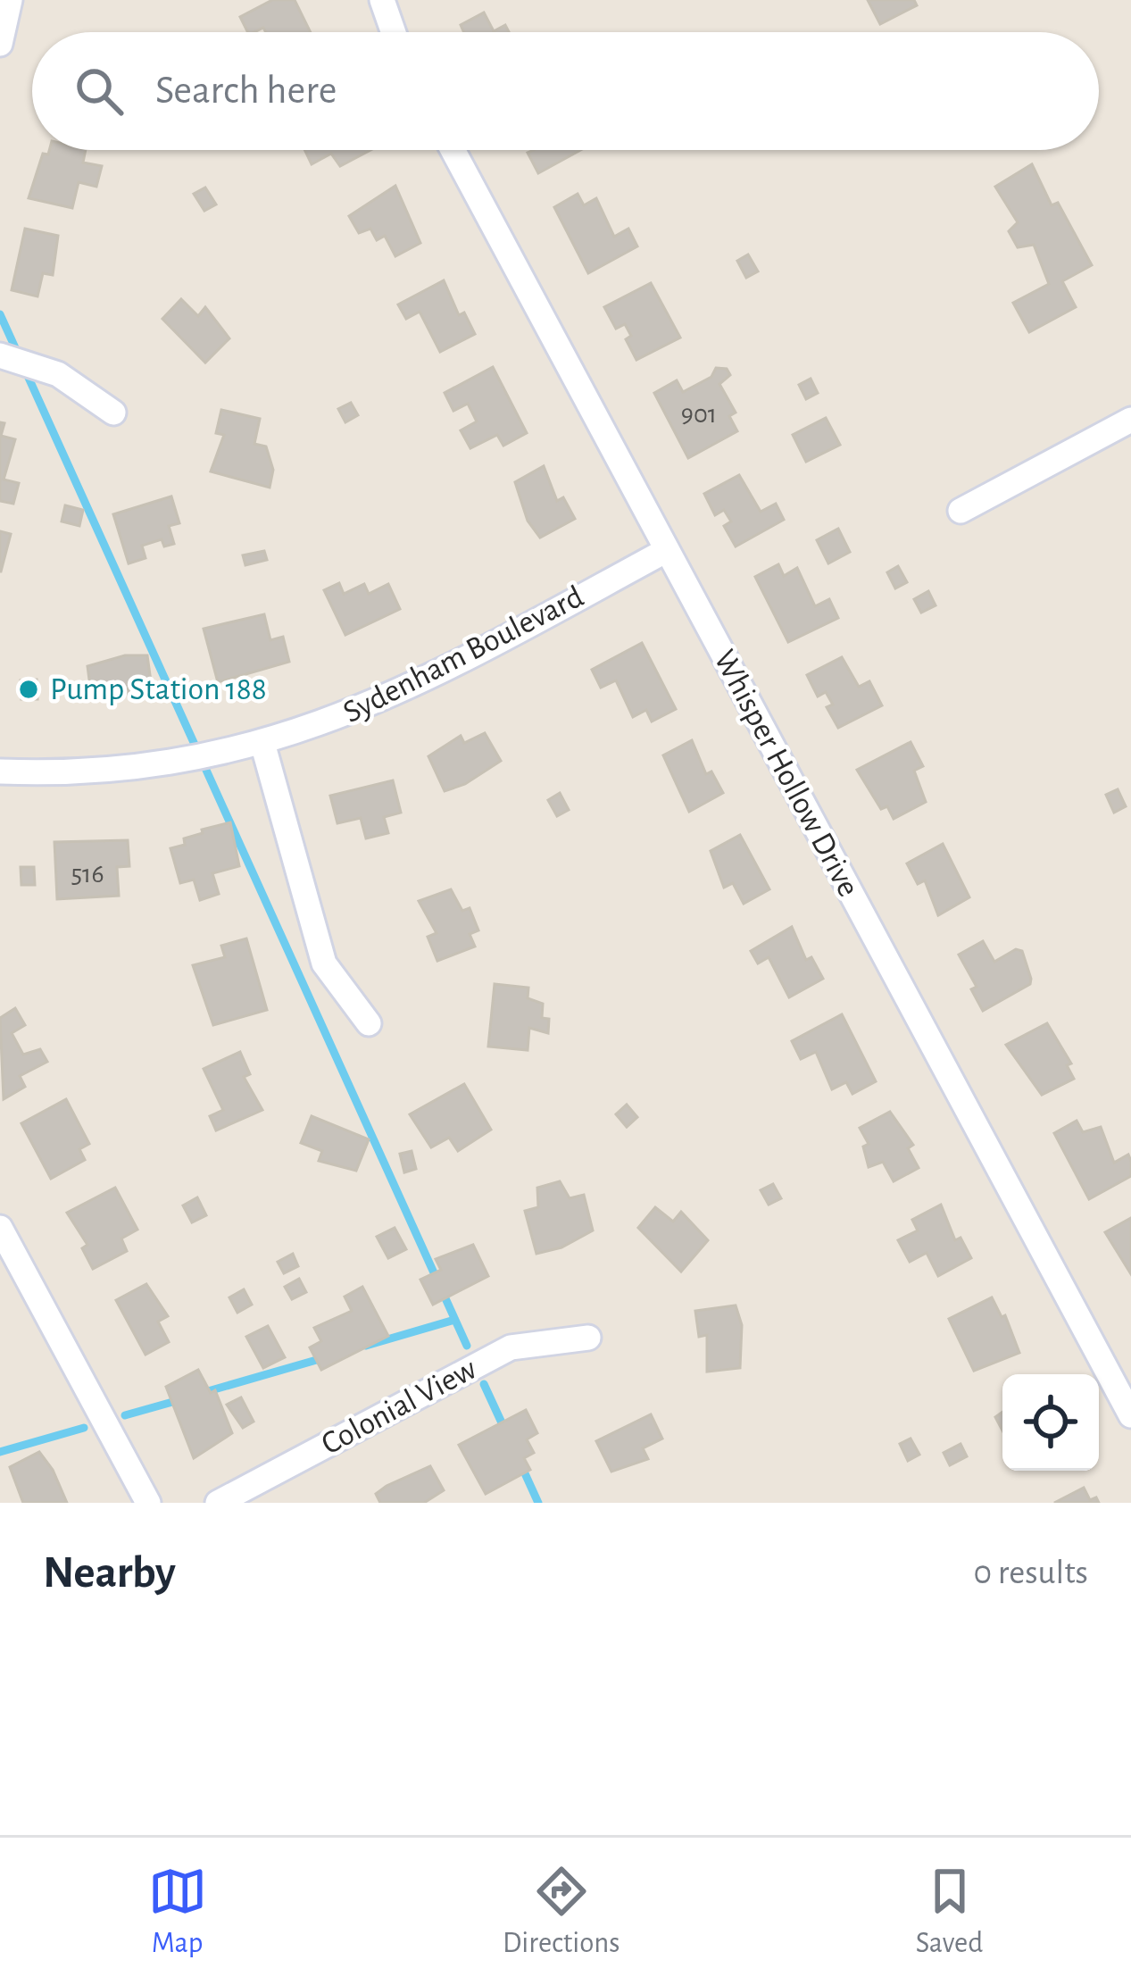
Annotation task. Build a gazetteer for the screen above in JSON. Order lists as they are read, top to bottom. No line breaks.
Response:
{"streets":{"street":["Sydenham Boulevard","Whisper Hollow Drive","Colonial View"]},"crossings":[["Sydenham Boulevard","Whisper Hollow Drive"]],"places":["Pump Station 188"],"house_numbers":["901","516"],"page":{"search":"Search here","heading":["Nearby","0 results"],"nav":["Map","Directions","Saved"]}}
